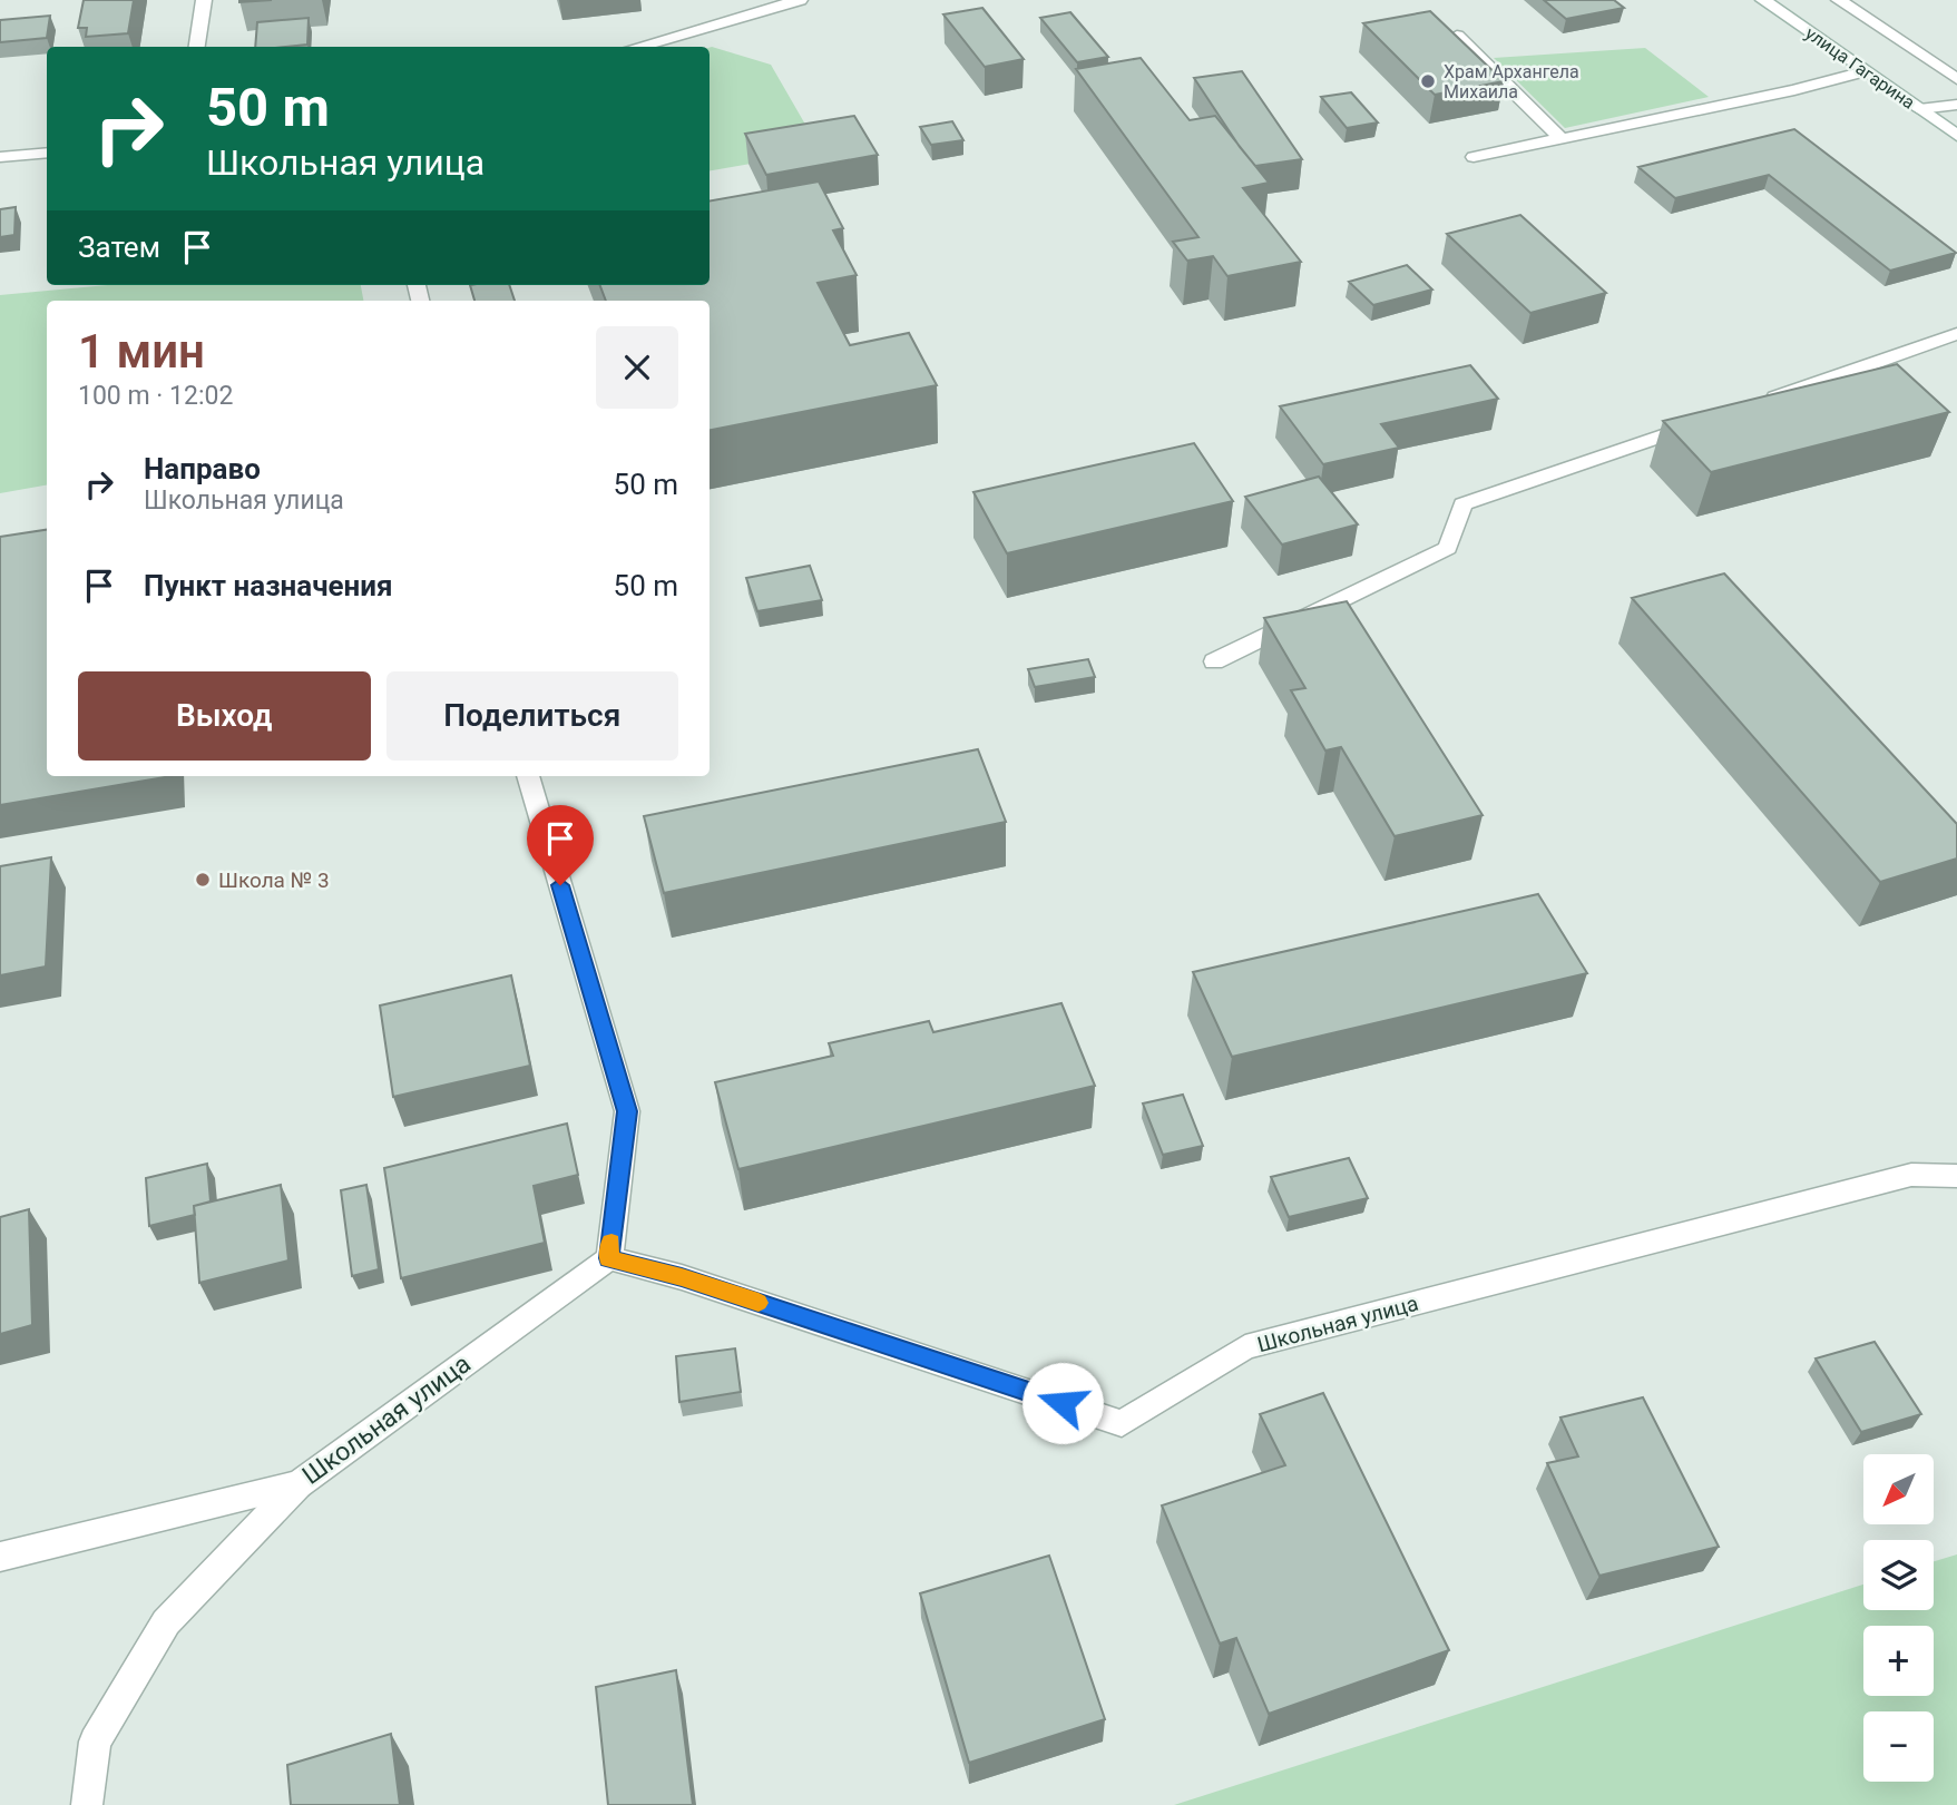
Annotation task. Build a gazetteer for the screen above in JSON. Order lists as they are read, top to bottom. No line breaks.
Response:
{"streets":{"street":["улица Гагарина","Школьная улица"]},"places":["Храм Архангела Михаила","Школа № 3"],"north":"bottom left","page":{"turn":["50 m","Школьная улица"],"then":"Затем","heading":["1 мин","100 m · 12:02"],"list":[{"name":"Направо","note":"Школьная улица","value":"50 m"},{"name":"Пункт назначения","value":"50 m"}],"buttons":["Выход","Поделиться"],"map_buttons":["+","−"]}}
